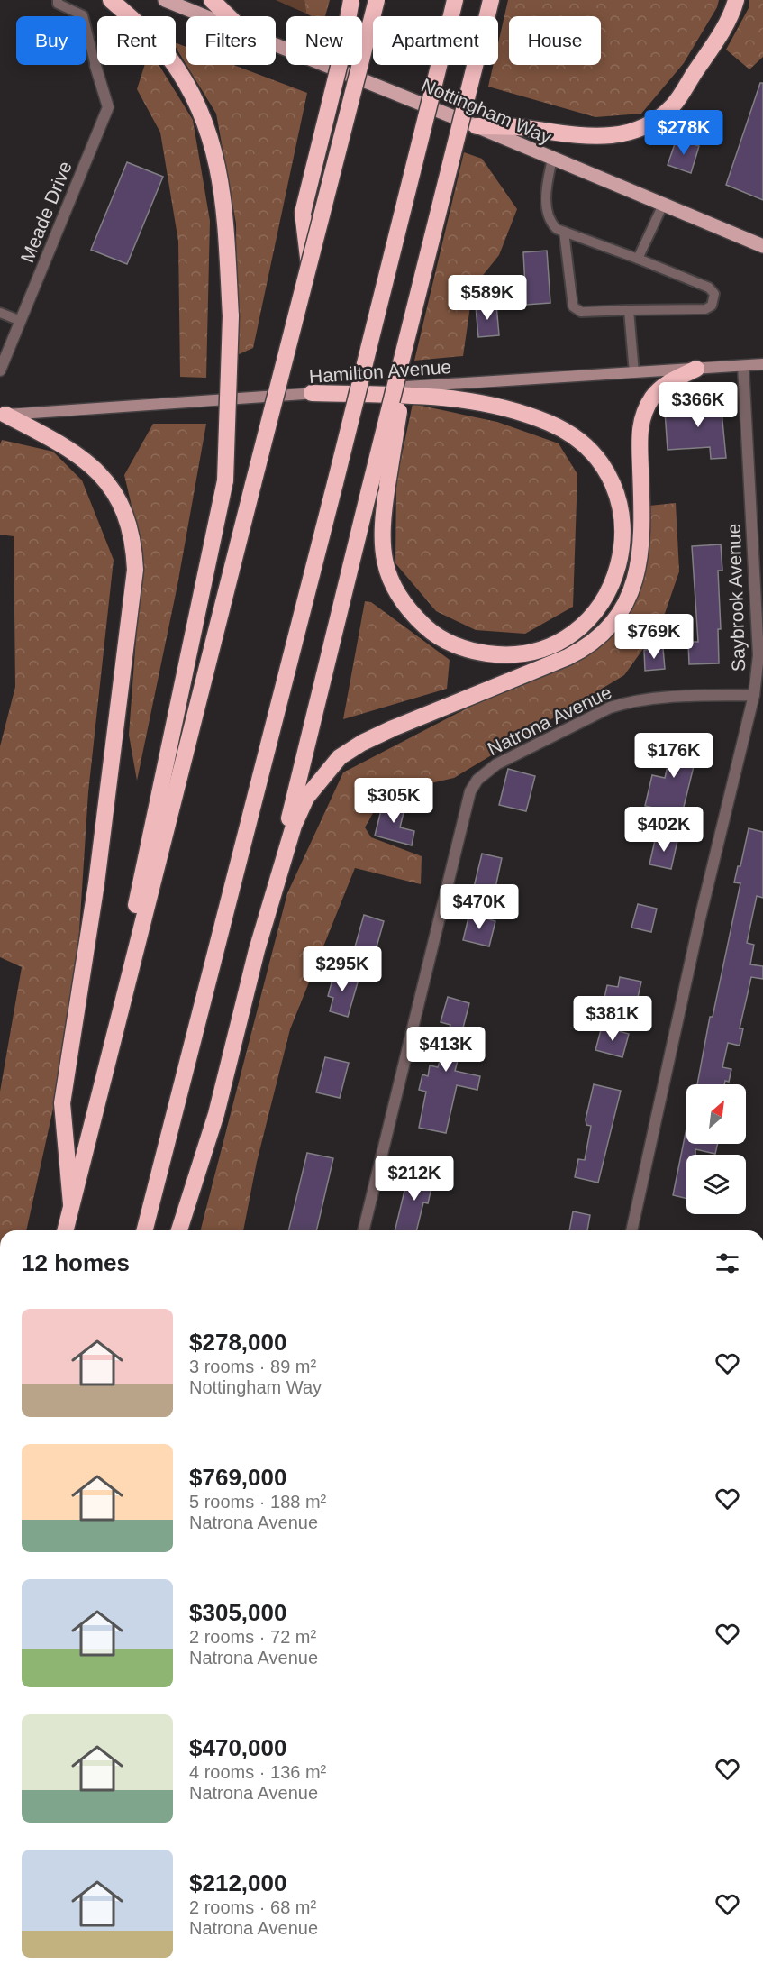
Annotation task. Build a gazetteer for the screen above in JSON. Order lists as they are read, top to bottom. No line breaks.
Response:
{"streets":{"main road":["Nottingham Way","Hamilton Avenue"],"street":["Meade Drive","Saybrook Avenue","Natrona Avenue"]},"crossings":[["Hamilton Avenue","Saybrook Avenue"],["Saybrook Avenue","Natrona Avenue"]],"north":"top right","page":{"chip":["Buy","Rent","Filters","New","Apartment","House"],"price":["$278K","$589K","$366K","$769K","$176K","$305K","$402K","$470K","$295K","$381K","$413K","$212K"],"heading":"12 homes","list":[{"name":"$278,000","note":"3 rooms · 89 m² · Nottingham Way"},{"name":"$769,000","note":"5 rooms · 188 m² · Natrona Avenue"},{"name":"$305,000","note":"2 rooms · 72 m² · Natrona Avenue"},{"name":"$470,000","note":"4 rooms · 136 m² · Natrona Avenue"},{"name":"$212,000","note":"2 rooms · 68 m² · Natrona Avenue"}]}}
